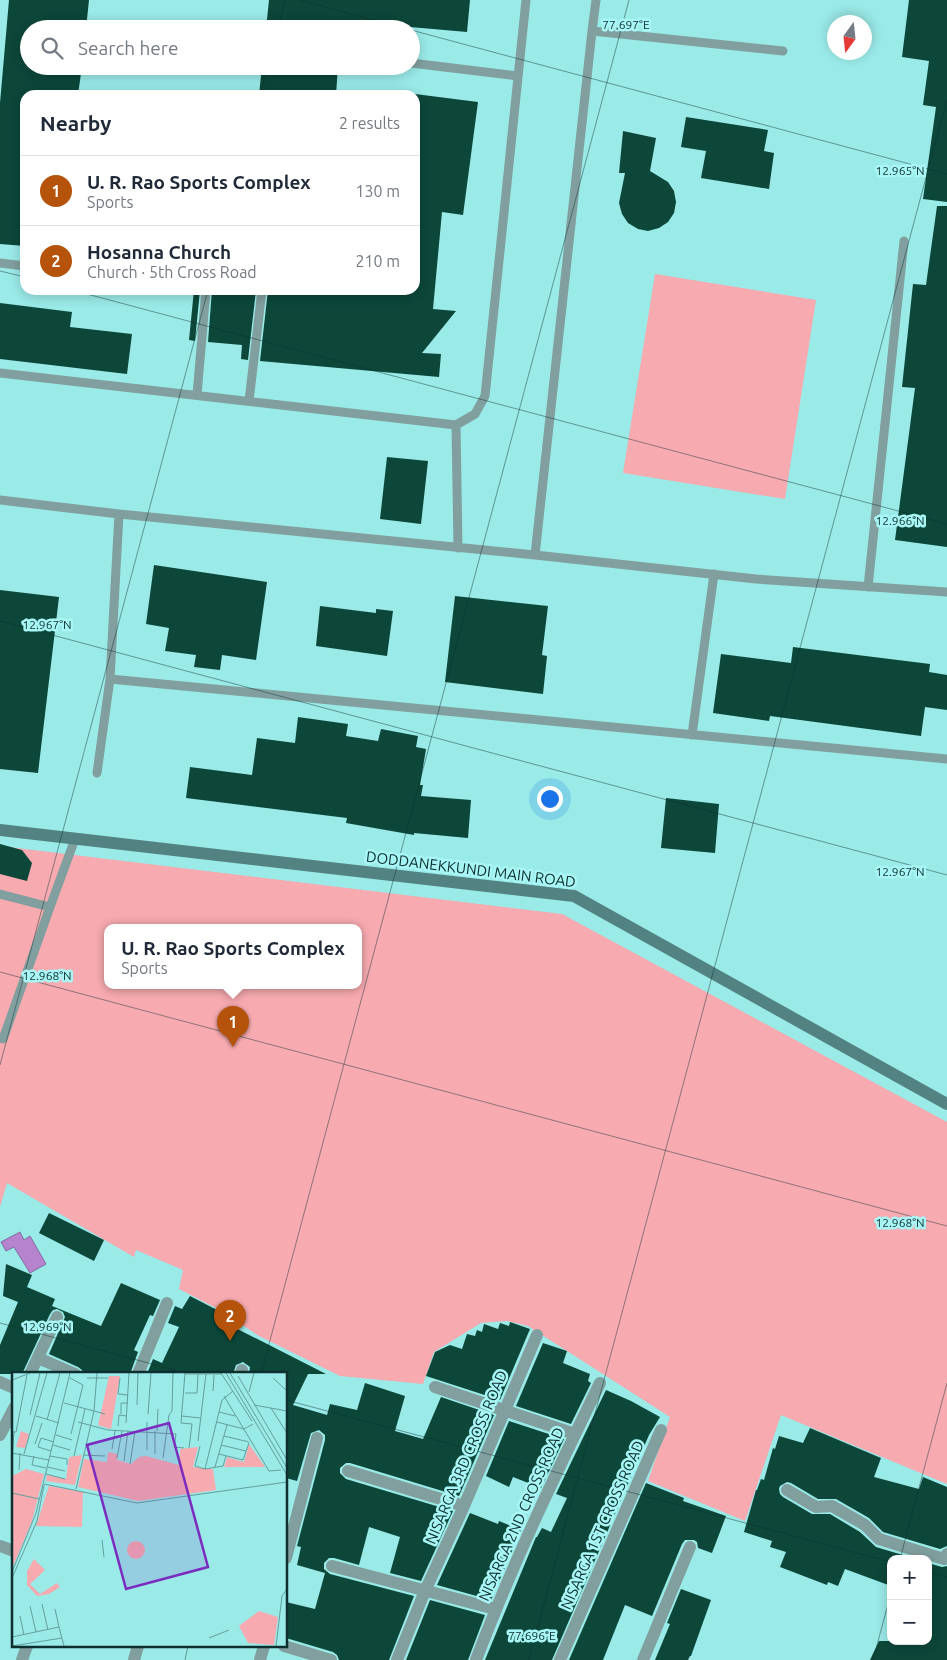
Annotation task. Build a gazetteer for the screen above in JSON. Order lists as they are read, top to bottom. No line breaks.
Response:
{"streets":{"street":["DODDANEKKUNDI MAIN ROAD","NISARGA 3RD CROSS ROAD","NISARGA 2ND CROSS ROAD","NISARGA 1ST CROSS ROAD"]},"north":"bottom","page":{"search":"Search here","heading":["Nearby","2 results"],"list":[{"mark":"1","name":"U. R. Rao Sports Complex","note":"Sports","value":"130 m"},{"mark":"2","name":"Hosanna Church","note":"Church · 5th Cross Road","value":"210 m"}],"popup":["U. R. Rao Sports Complex","Sports"],"pins":["1","2"],"map_buttons":["+","−"]},"coordinates":["77.697°E","12.965°N","12.966°N","12.967°N","12.968°N","12.969°N","77.696°E"]}
